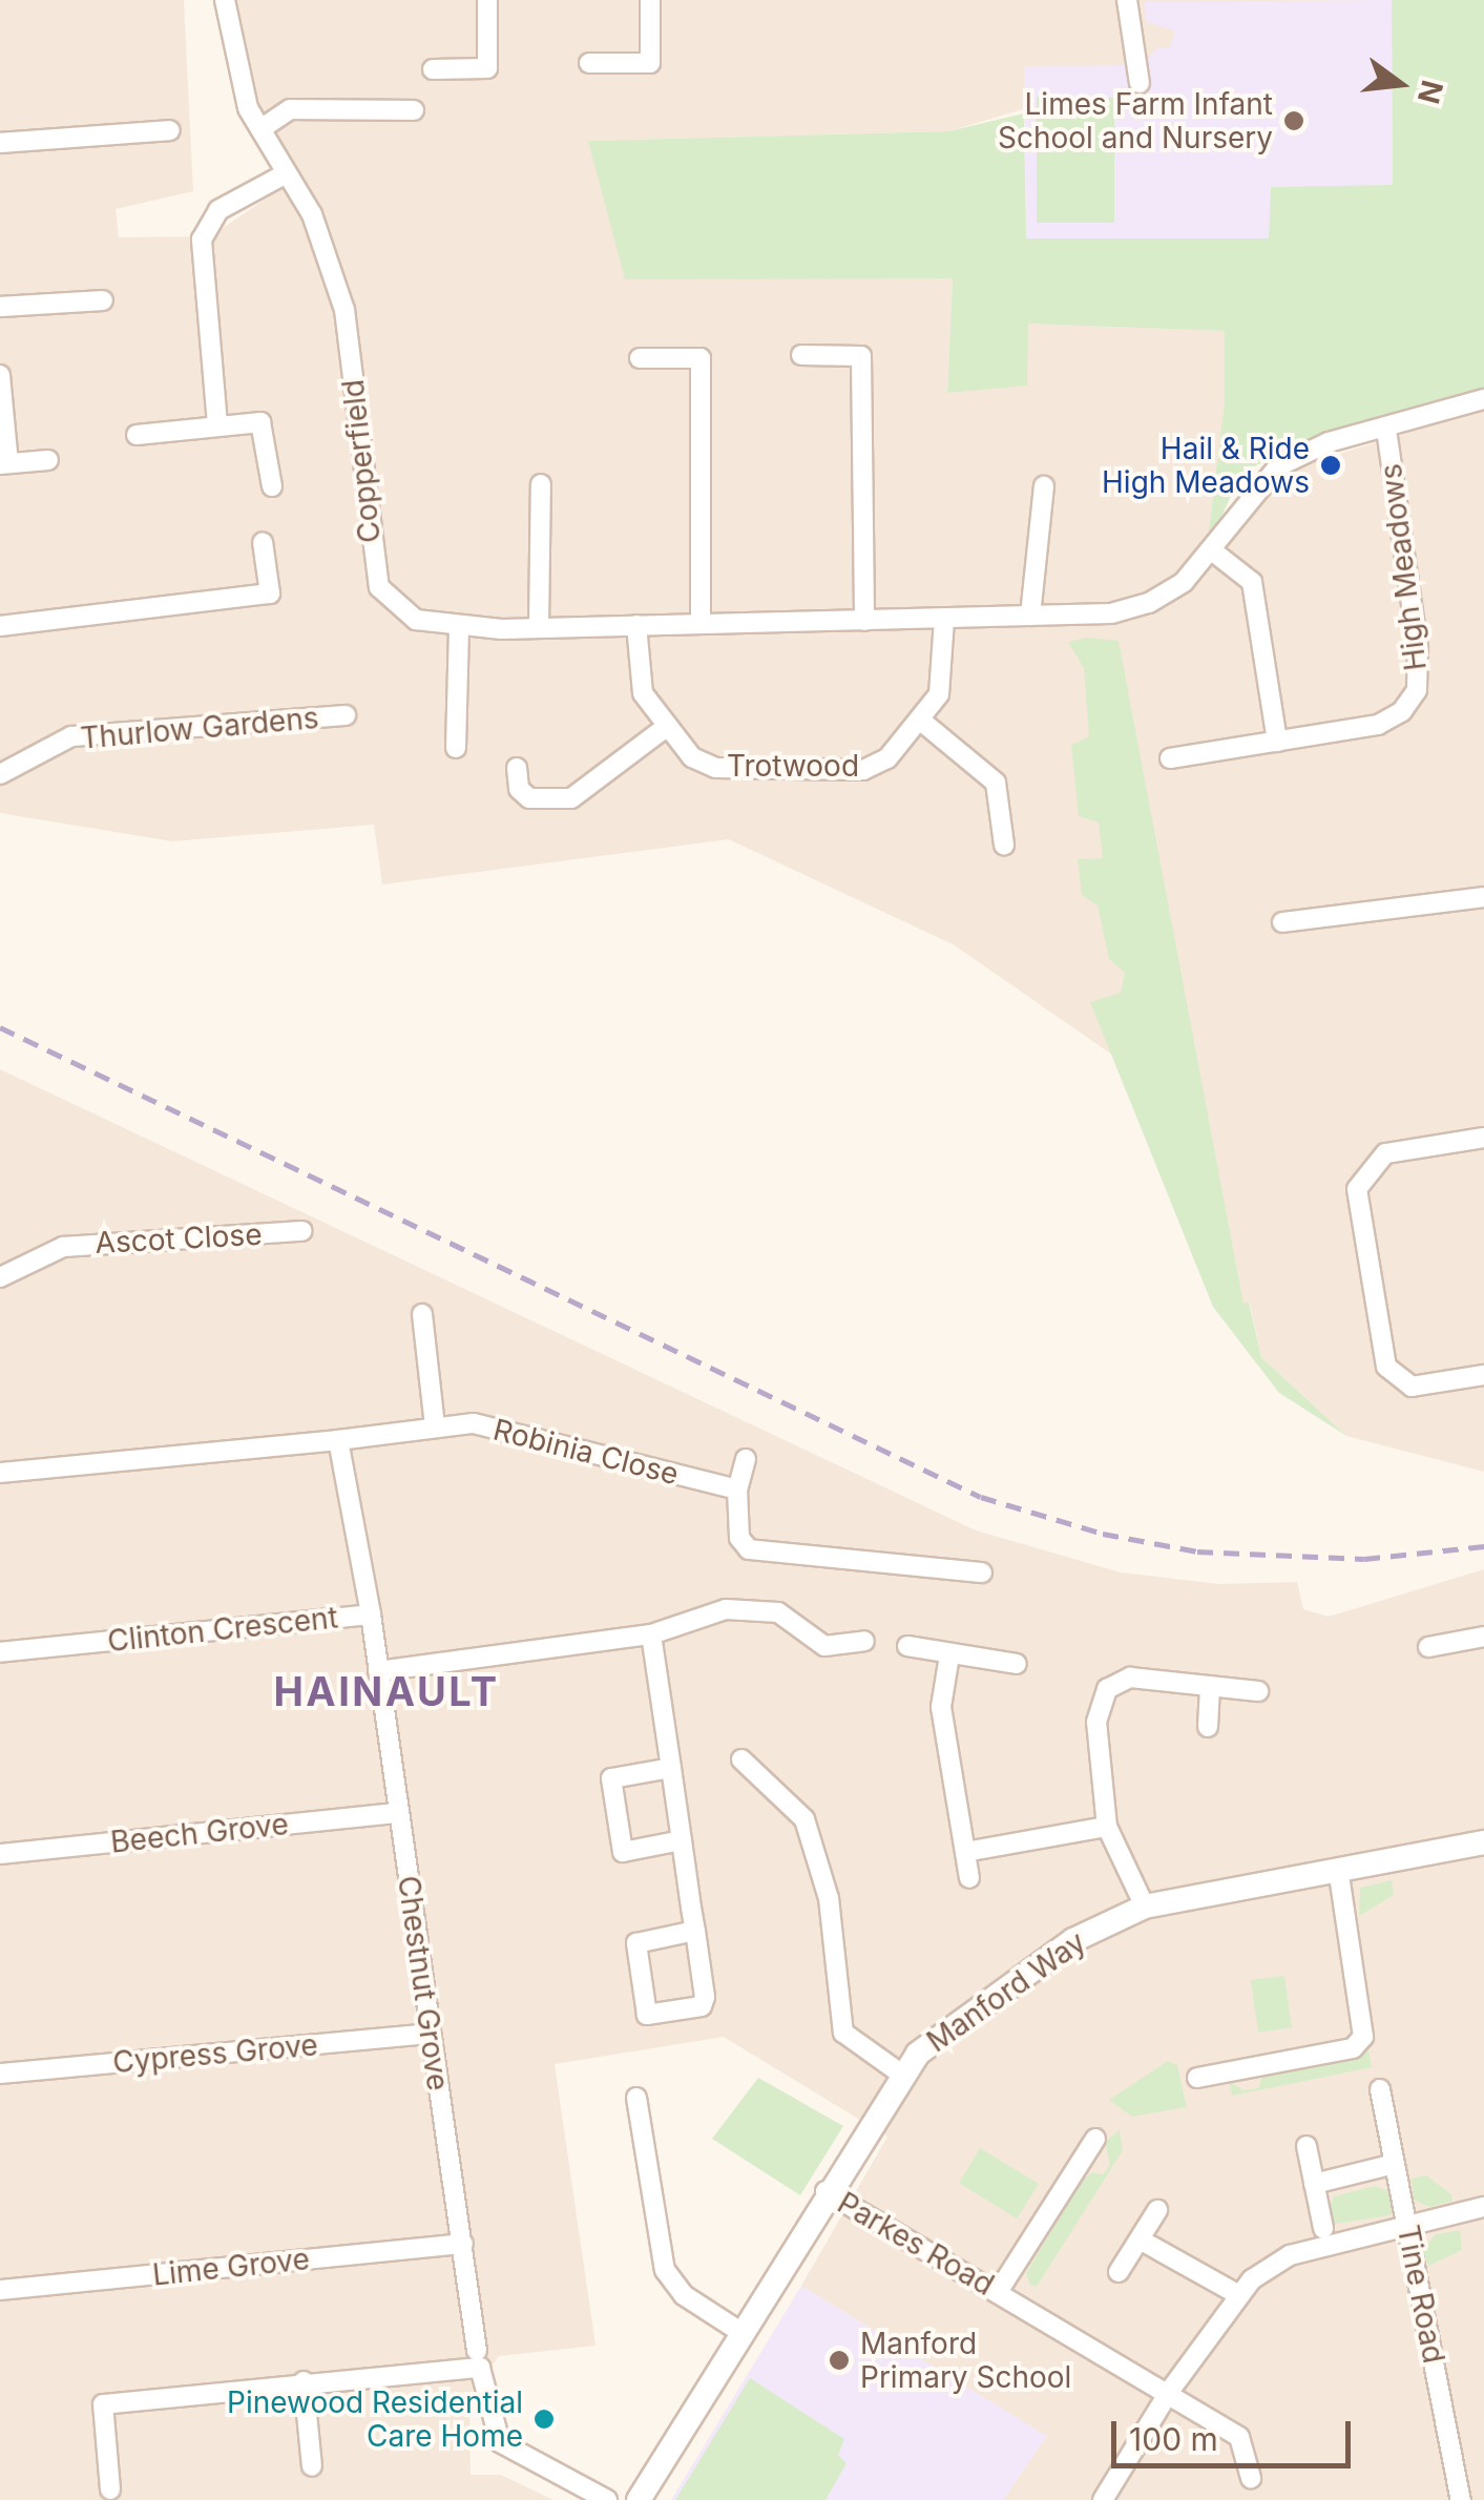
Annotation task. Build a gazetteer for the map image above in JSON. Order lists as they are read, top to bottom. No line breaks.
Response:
{"streets":{"street":["Copperfield","High Meadows","Thurlow Gardens","Trotwood","Ascot Close","Robinia Close","Clinton Crescent","Beech Grove","Chestnut Grove","Manford Way","Cypress Grove","Parkes Road","Lime Grove","Tine Road"]},"crossings":[["Copperfield","High Meadows"],["Copperfield","Trotwood"],["Robinia Close","Clinton Crescent"],["Clinton Crescent","Chestnut Grove"],["Beech Grove","Chestnut Grove"],["Chestnut Grove","Cypress Grove"],["Chestnut Grove","Lime Grove"],["Manford Way","Parkes Road"]],"districts":["HAINAULT"],"places":["Limes Farm Infant School and Nursery","Hail & Ride High Meadows","Manford Primary School","Pinewood Residential Care Home"],"scale_bar":"100 m","north":"right"}
